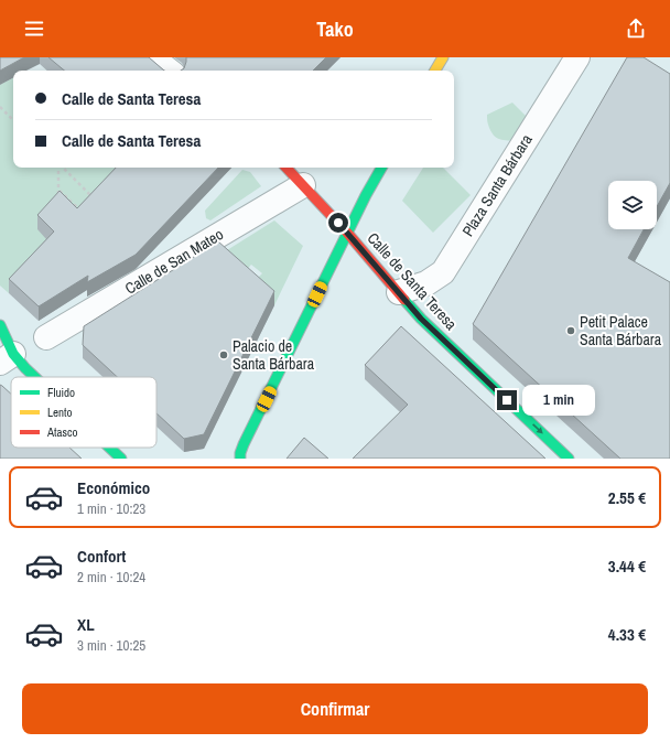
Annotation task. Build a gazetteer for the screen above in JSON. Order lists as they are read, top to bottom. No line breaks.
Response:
{"streets":{"street":["Plaza Santa Bárbara","Calle de San Mateo","Calle de Santa Teresa"]},"crossings":[["Plaza Santa Bárbara","Calle de Santa Teresa"],["Calle de San Mateo","Calle de Santa Teresa"]],"one_way":["Calle de Santa Teresa"],"places":["Petit Palace Santa Bárbara","Palacio de Santa Bárbara"],"legend":["Fluido","Lento","Atasco"],"page":{"header":"Tako","banner":["Calle de Santa Teresa","Calle de Santa Teresa"],"bubble":"1 min","list":[{"name":"Económico","note":"1 min · 10:23","value":"2.55 €"},{"name":"Confort","note":"2 min · 10:24","value":"3.44 €"},{"name":"XL","note":"3 min · 10:25","value":"4.33 €"}],"buttons":"Confirmar"}}
